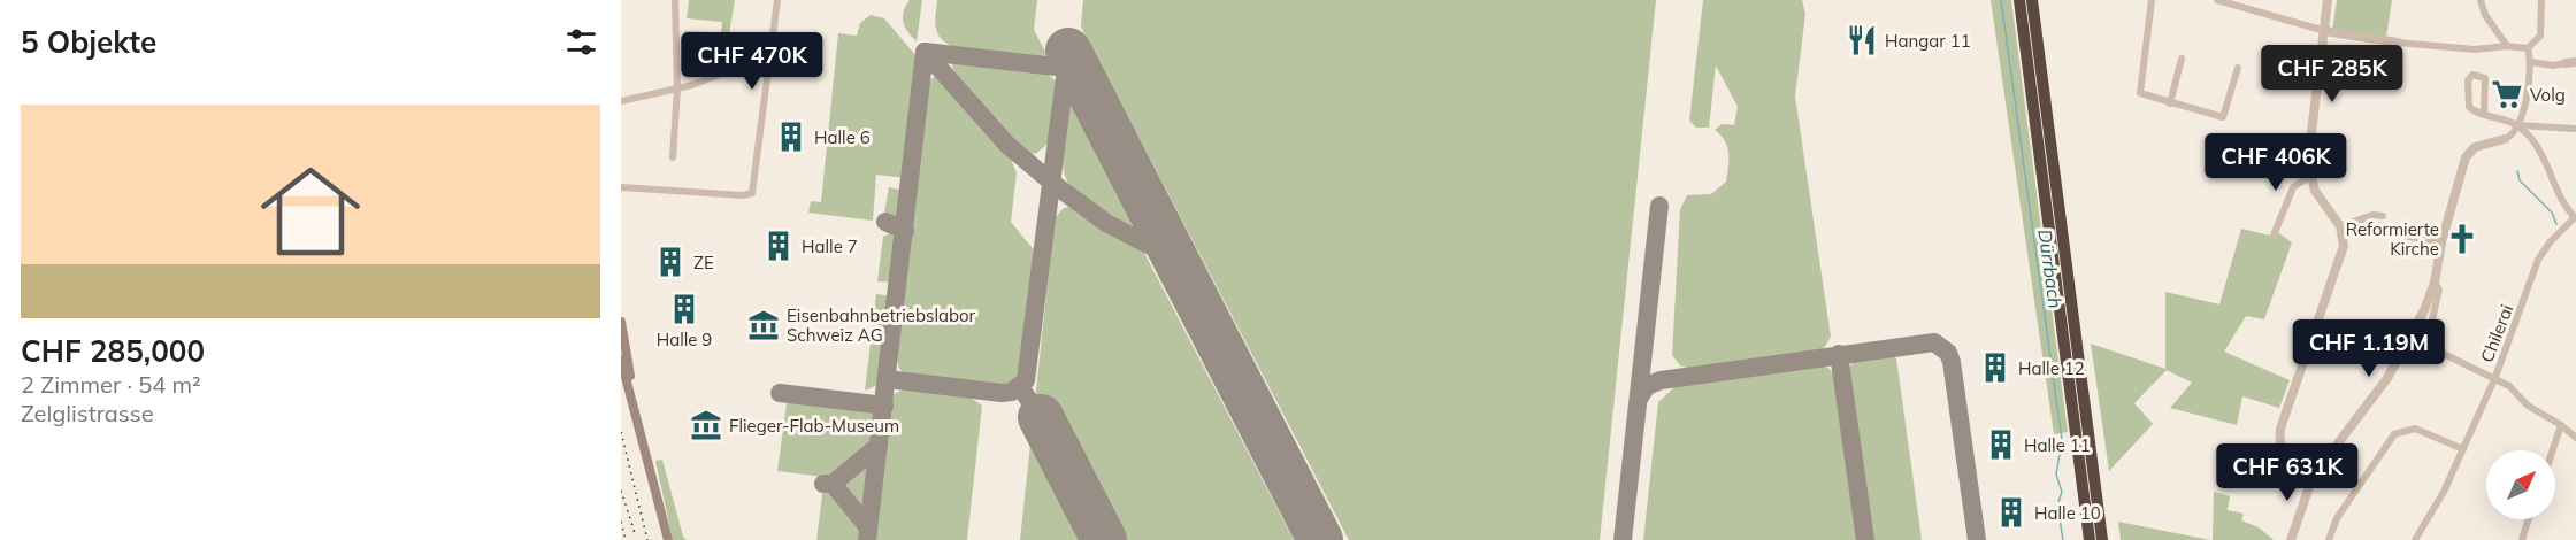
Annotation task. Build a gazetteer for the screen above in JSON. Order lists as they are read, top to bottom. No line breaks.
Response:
{"streets":{"street":["Chilerai"]},"water":["Dürrbach"],"places":{"restaurant":["Hangar 11"],"supermarket":["Volg"],"building":["Halle 6","Halle 7","ZE","Halle 9","Halle 12","Halle 11","Halle 10"],"church":["Reformierte Kirche"],"museum":["Eisenbahnbetriebslabor Schweiz AG","Flieger-Flab-Museum"]},"north":"top right","page":{"heading":"5 Objekte","price":["CHF 470K","CHF 285K","CHF 406K","CHF 1.19M","CHF 631K"],"list":[{"name":"CHF 285,000","note":"2 Zimmer · 54 m² · Zelglistrasse"}]}}
